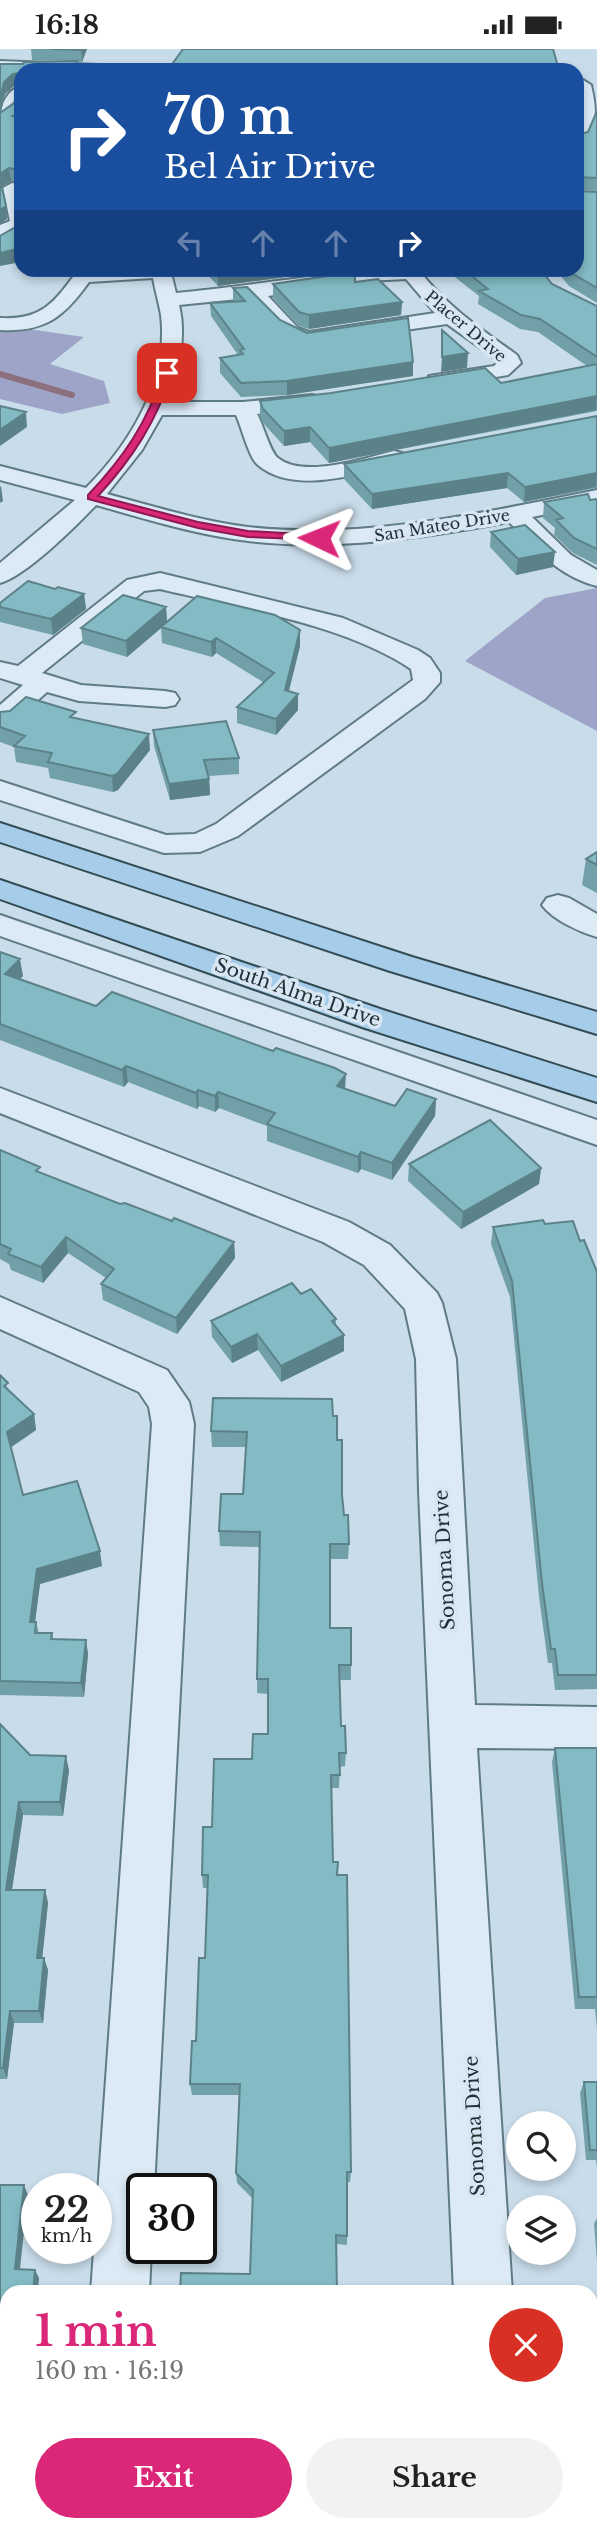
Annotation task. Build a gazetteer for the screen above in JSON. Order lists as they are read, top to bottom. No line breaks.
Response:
{"streets":{"main road":["South Alma Drive"],"street":["Placer Drive","San Mateo Drive","Sonoma Drive"]},"page":{"status":"16:18","turn":["70 m","Bel Air Drive"],"speed":"22 km/h","limit":"30","heading":["1 min","160 m · 16:19"],"buttons":["Exit","Share"]}}
